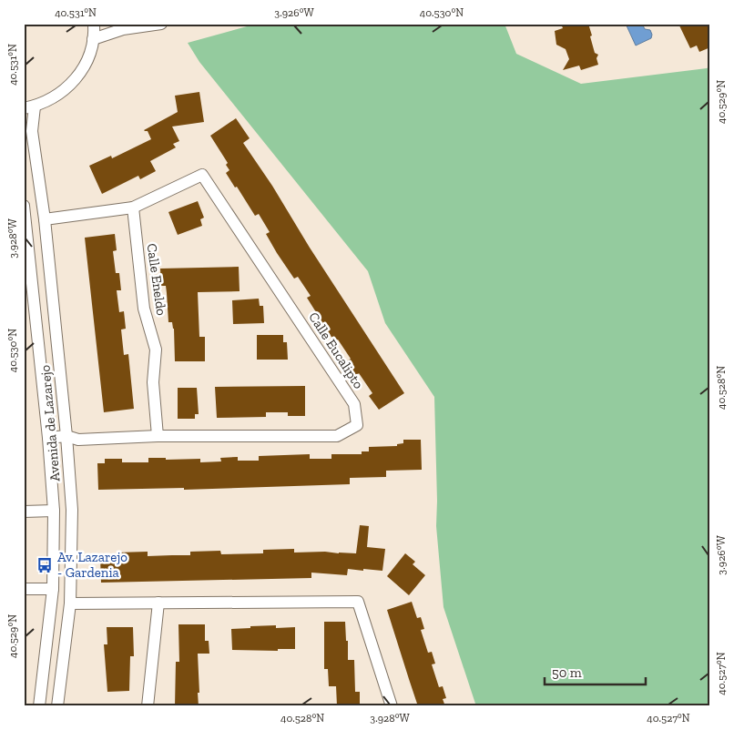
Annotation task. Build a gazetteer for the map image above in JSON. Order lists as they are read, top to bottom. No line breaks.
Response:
{"streets":{"street":["Calle Eneldo","Calle Eucalipto","Avenida de Lazarejo"]},"crossings":[["Calle Eneldo","Calle Eucalipto"],["Calle Eucalipto","Avenida de Lazarejo"]],"places":{"bus stop":["Av. Lazarejo - Gardenia"]},"scale_bar":"50 m","coordinates":["40.531°N","3.926°W","40.530°N","40.529°N","3.928°W","40.528°N","40.527°N"]}
